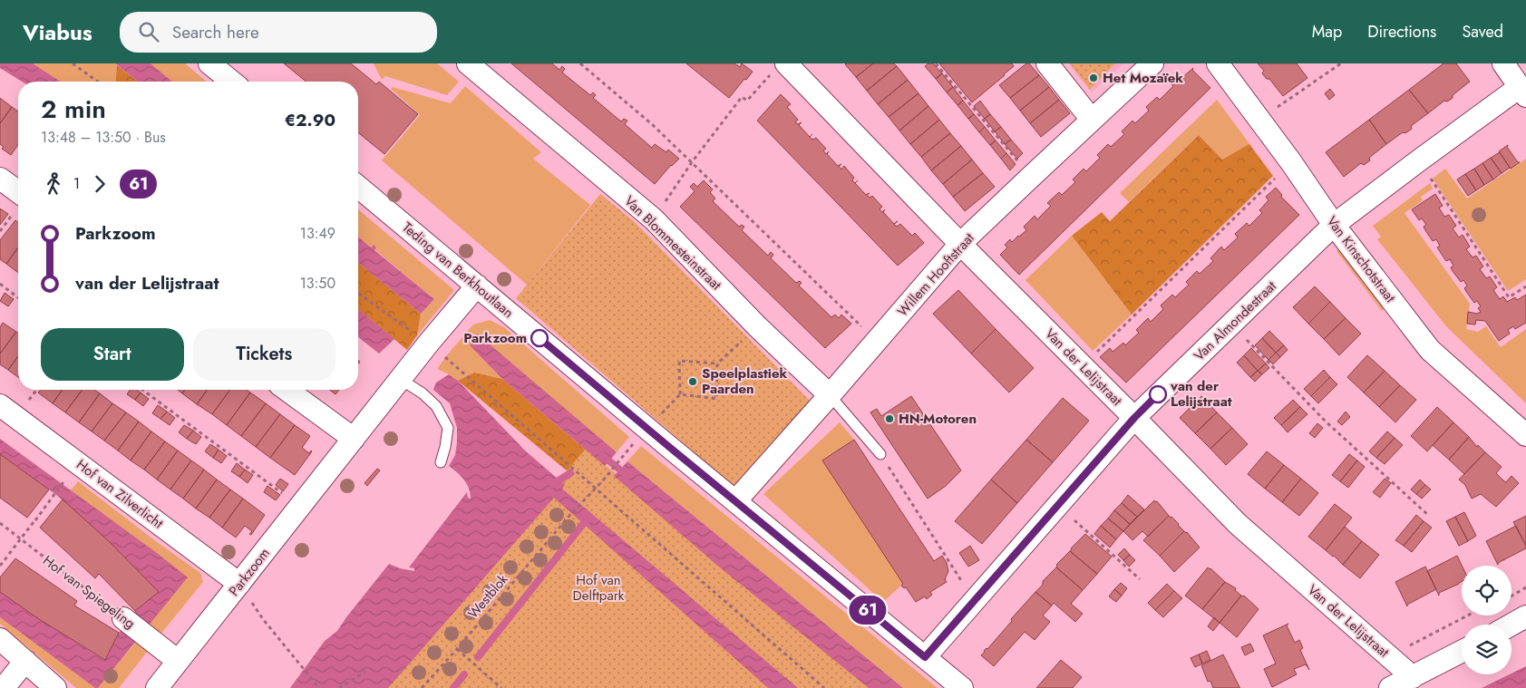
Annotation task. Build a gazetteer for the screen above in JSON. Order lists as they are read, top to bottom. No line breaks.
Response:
{"streets":{"street":["Van Blommesteinstraat","Van Kinschotstraat","Teding van Berkhoutlaan","Willem Hooftstraat","Van Almondestraat","Van der Lelijstraat","Hof van Zilverlicht","Parkzoom","Hof van Spiegeling"],"path":["Westblok"]},"crossings":[["Van Blommesteinstraat","Willem Hooftstraat"],["Van Kinschotstraat","Van Almondestraat"],["Teding van Berkhoutlaan","Willem Hooftstraat"],["Teding van Berkhoutlaan","Van Almondestraat"],["Teding van Berkhoutlaan","Parkzoom"],["Willem Hooftstraat","Van der Lelijstraat"],["Van Almondestraat","Van der Lelijstraat"],["Hof van Zilverlicht","Parkzoom"],["Parkzoom","Hof van Spiegeling"]],"parks":["Hof van Delftpark"],"places":["Het Mozaïek","Parkzoom","Speelplastiek Paarden","van der Lelijstraat","HN-Motoren"],"lines":["bus line 61"],"page":{"header":"Viabus","search":"Search here","nav":["Map","Directions","Saved"],"on_map":"61","heading":["2 min","13:48 – 13:50 · Bus","€2.90"],"legs":["1","61"],"list":[{"name":"Parkzoom","value":"13:49"},{"name":"van der Lelijstraat","value":"13:50"}],"buttons":["Start","Tickets"]}}
